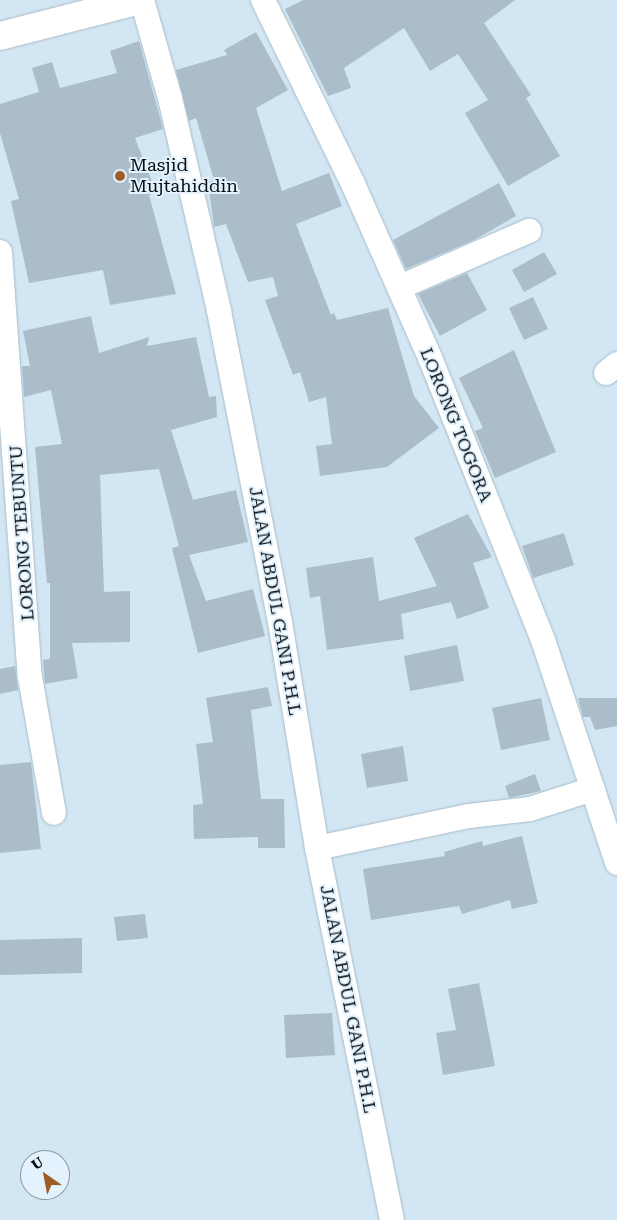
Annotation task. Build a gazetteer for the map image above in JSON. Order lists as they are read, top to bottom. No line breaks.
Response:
{"streets":{"street":["LORONG TOGORA","LORONG TEBUNTU","JALAN ABDUL GANI P.H.L"]},"places":["Masjid Mujtahiddin"],"north":"top left"}
